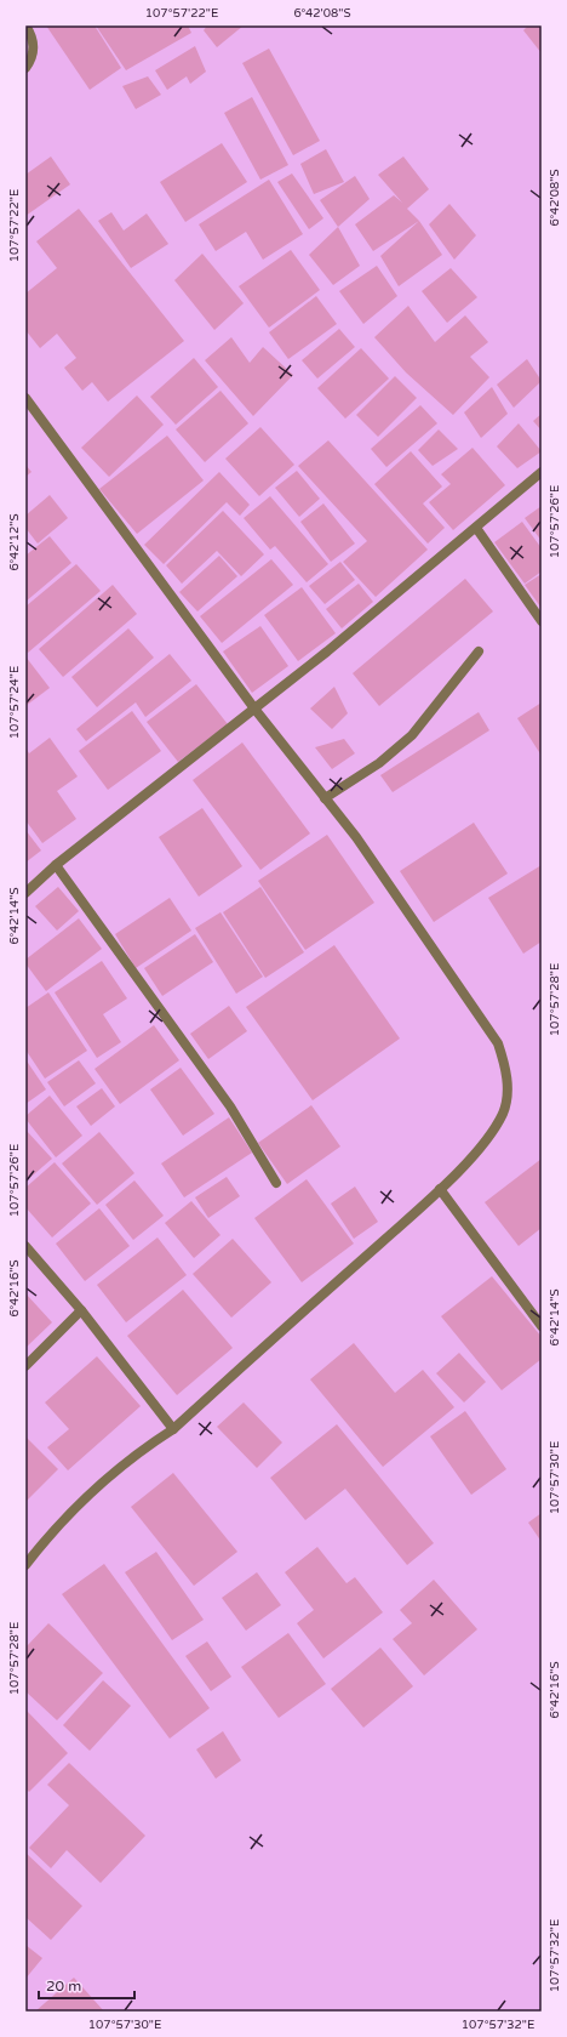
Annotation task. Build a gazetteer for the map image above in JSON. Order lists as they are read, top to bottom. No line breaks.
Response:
{"scale_bar":"20 m","coordinates":["107°57'22\"E","6°42'08\"S","107°57'26\"E","6°42'12\"S","107°57'24\"E","6°42'14\"S","107°57'28\"E","6°42'16\"S","107°57'30\"E","107°57'32\"E"]}
